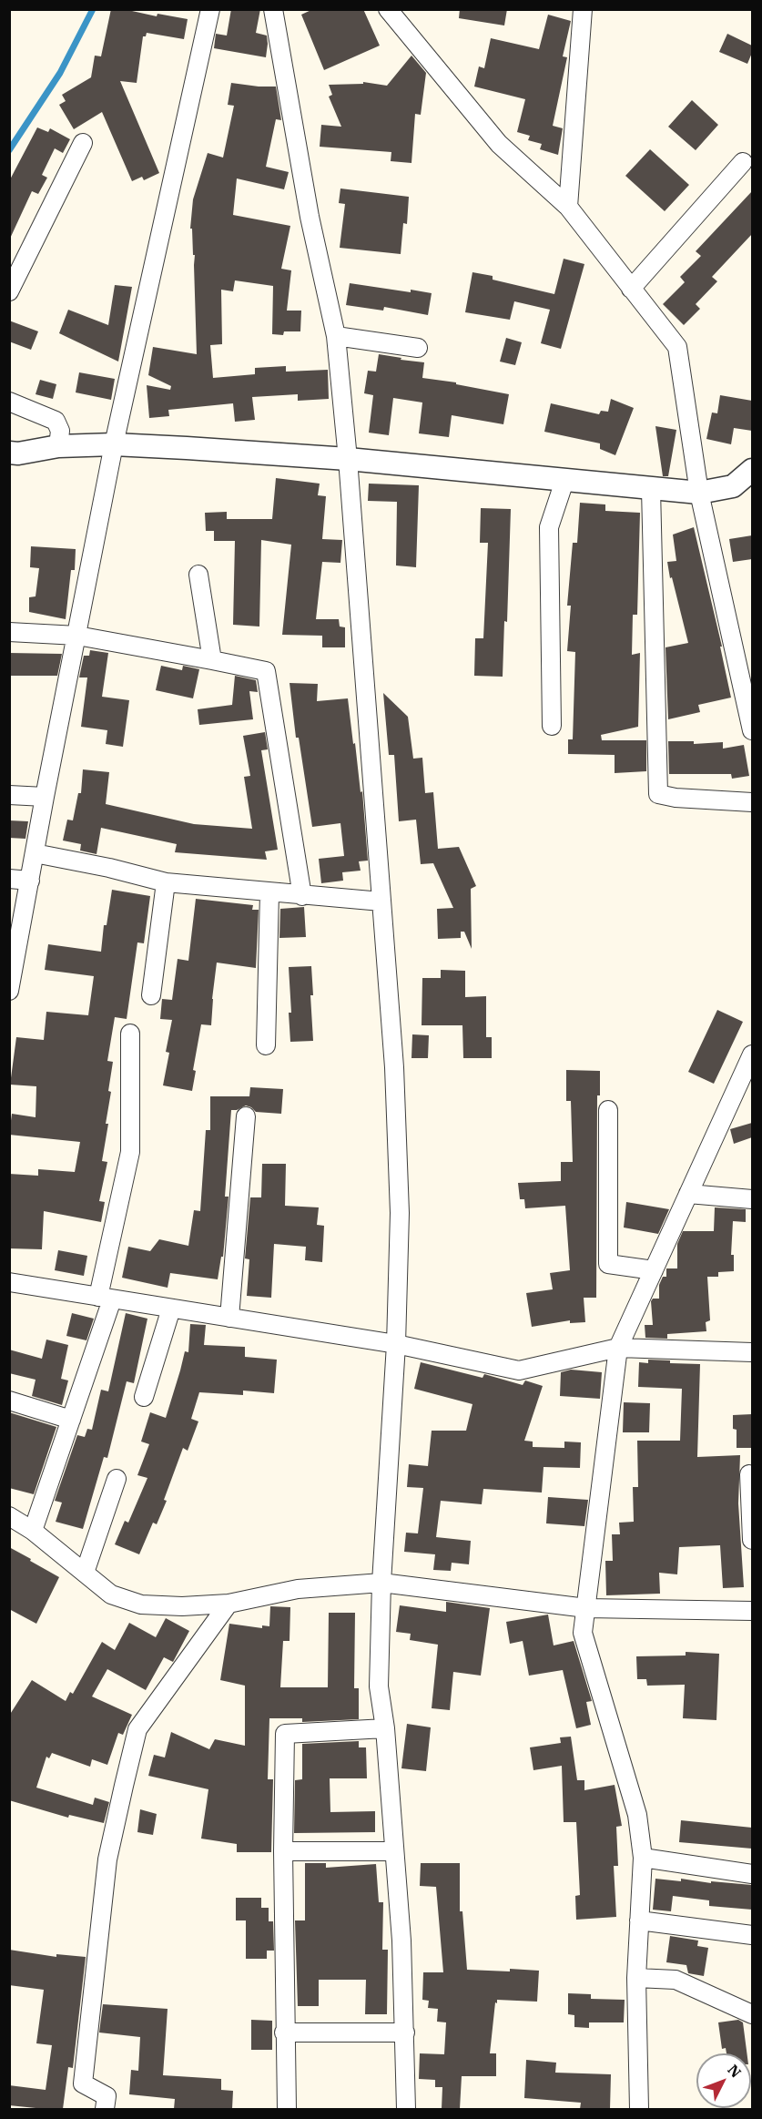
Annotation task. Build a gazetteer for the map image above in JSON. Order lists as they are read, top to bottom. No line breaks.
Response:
{"north":"top right"}
